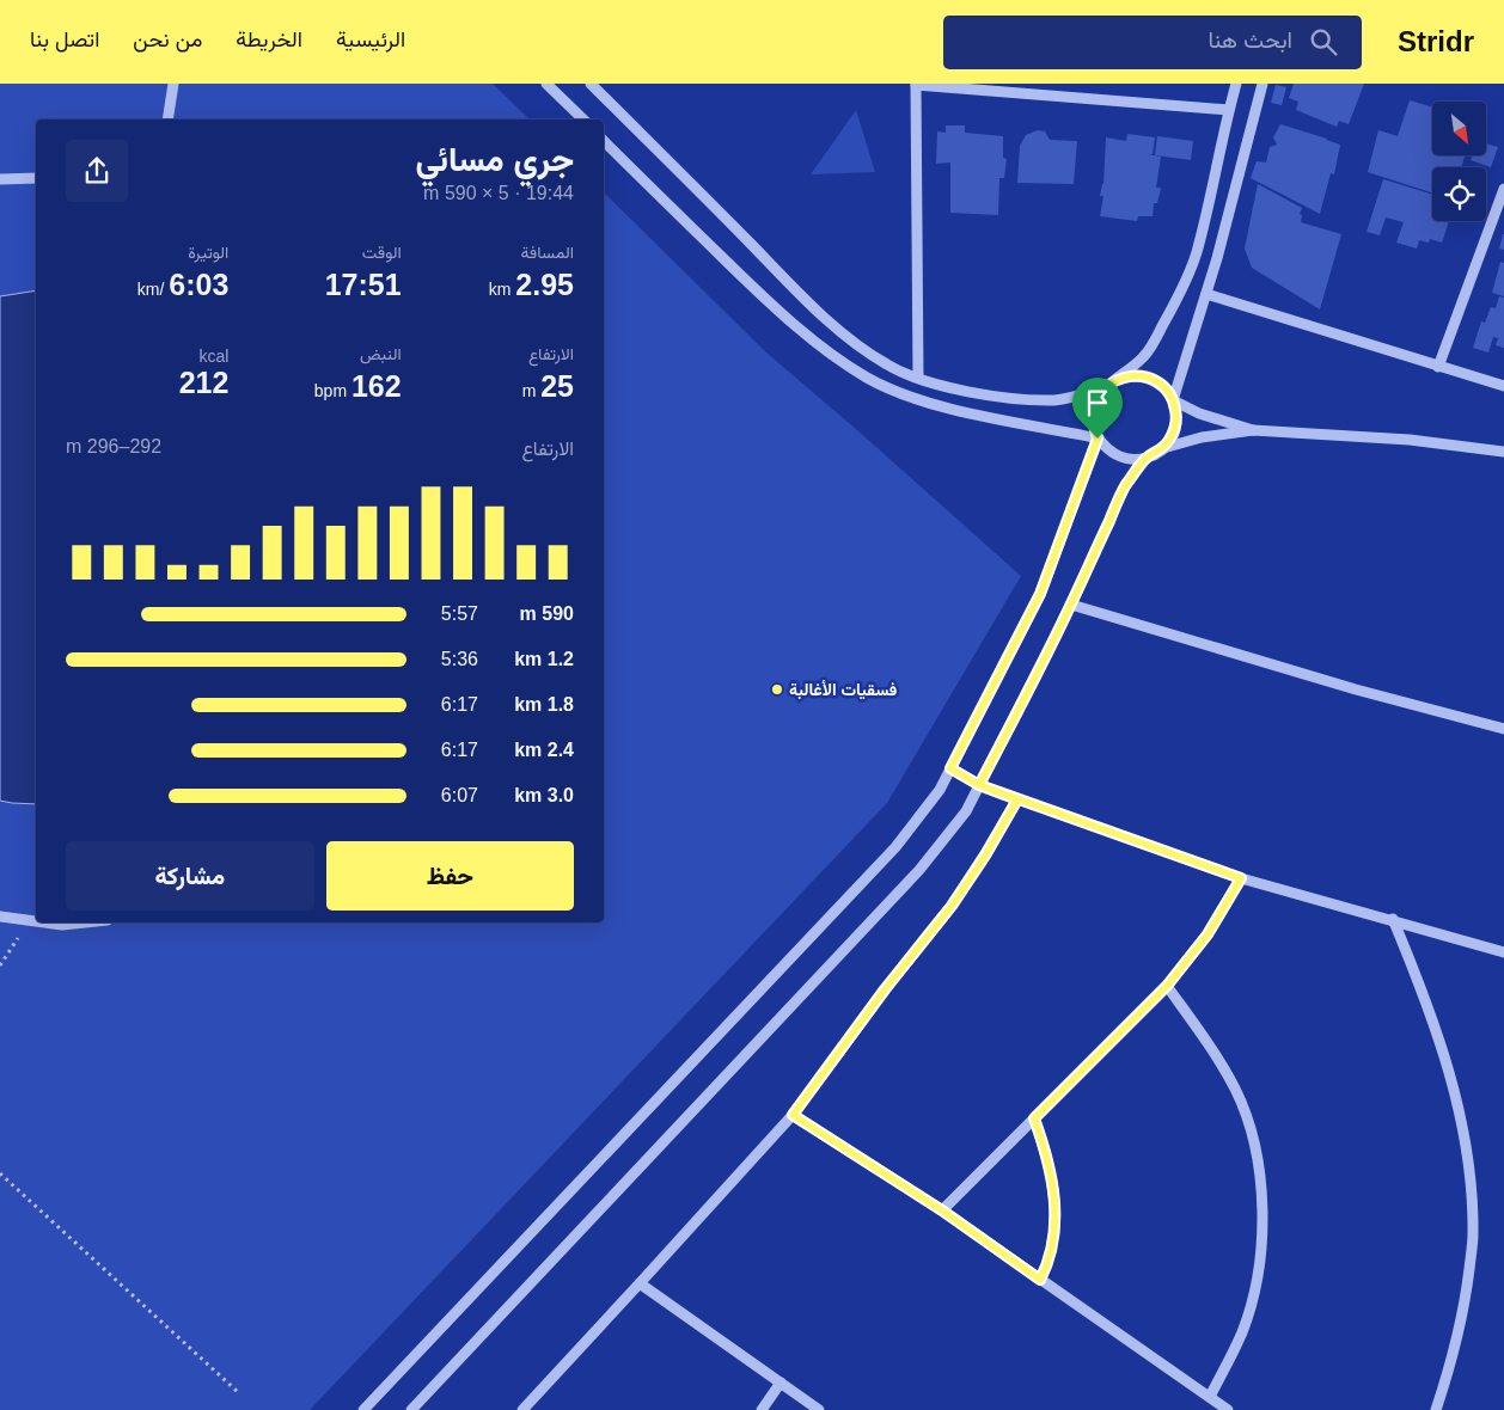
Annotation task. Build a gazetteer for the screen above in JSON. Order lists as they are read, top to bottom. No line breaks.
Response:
{"places":["فسقيات الأغالبة"],"north":"bottom right","page":{"header":"Stridr","search":"ابحث هنا","nav":["الرئيسية","الخريطة","من نحن","اتصل بنا"],"heading":["جري مسائي","19:44 · 5 × 590 m"],"stats":[["المسافة","2.95 km"],["الوقت","17:51"],["الوتيرة","6:03 /km"],["الارتفاع","25 m"],["النبض","162 bpm"],["kcal","212"]],"chart":["الارتفاع","292–296 m"],"list":[{"name":"590 m","note":"5:57"},{"name":"1.2 km","note":"5:36"},{"name":"1.8 km","note":"6:17"},{"name":"2.4 km","note":"6:17"},{"name":"3.0 km","note":"6:07"}],"buttons":["حفظ","مشاركة"]}}
